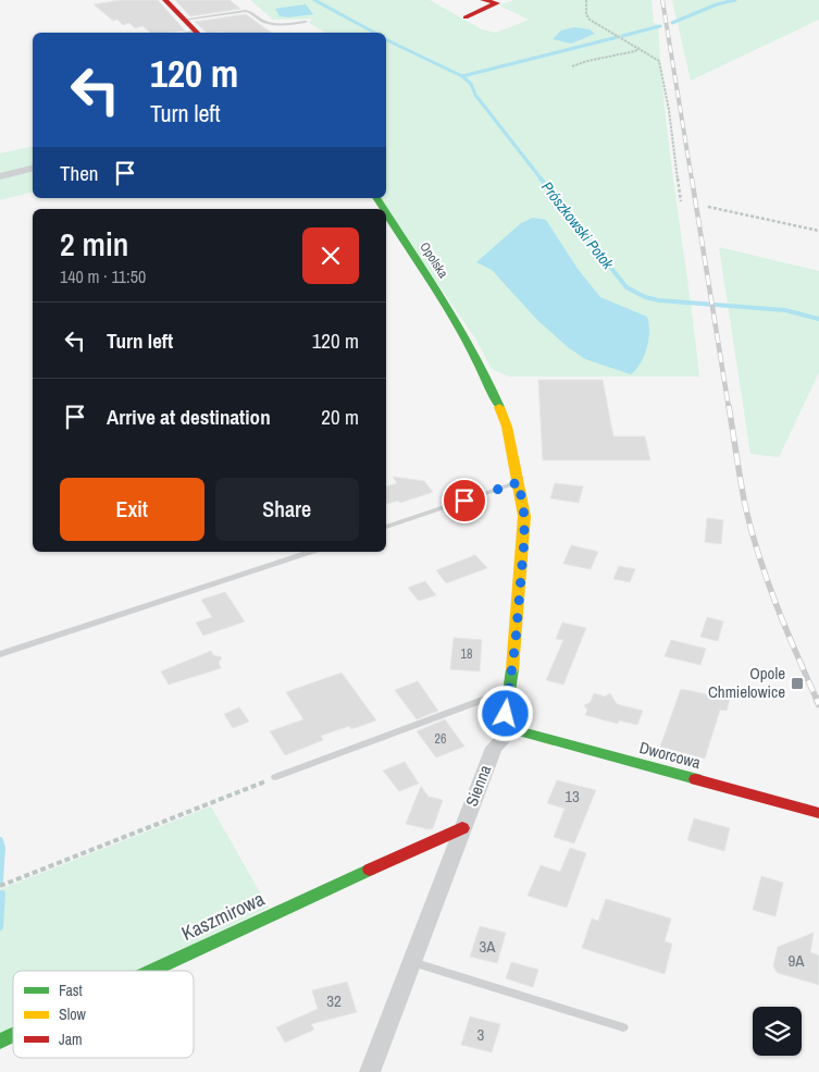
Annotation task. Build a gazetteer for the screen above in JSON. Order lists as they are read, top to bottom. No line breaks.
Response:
{"streets":{"street":["Opolska","Dworcowa","Sienna","Kaszmirowa"]},"crossings":[["Dworcowa","Sienna"],["Sienna","Kaszmirowa"]],"water":["Prószkowski Potok"],"places":{"transit":["Opole Chmielowice"]},"house_numbers":["18","26","13","3A","9A","32","3"],"legend":["Fast","Slow","Jam"],"page":{"turn":["120 m","Turn left"],"then":"Then","heading":["2 min","140 m · 11:50"],"list":[{"name":"Turn left","value":"120 m"},{"name":"Arrive at destination","value":"20 m"}],"buttons":["Exit","Share"]}}
